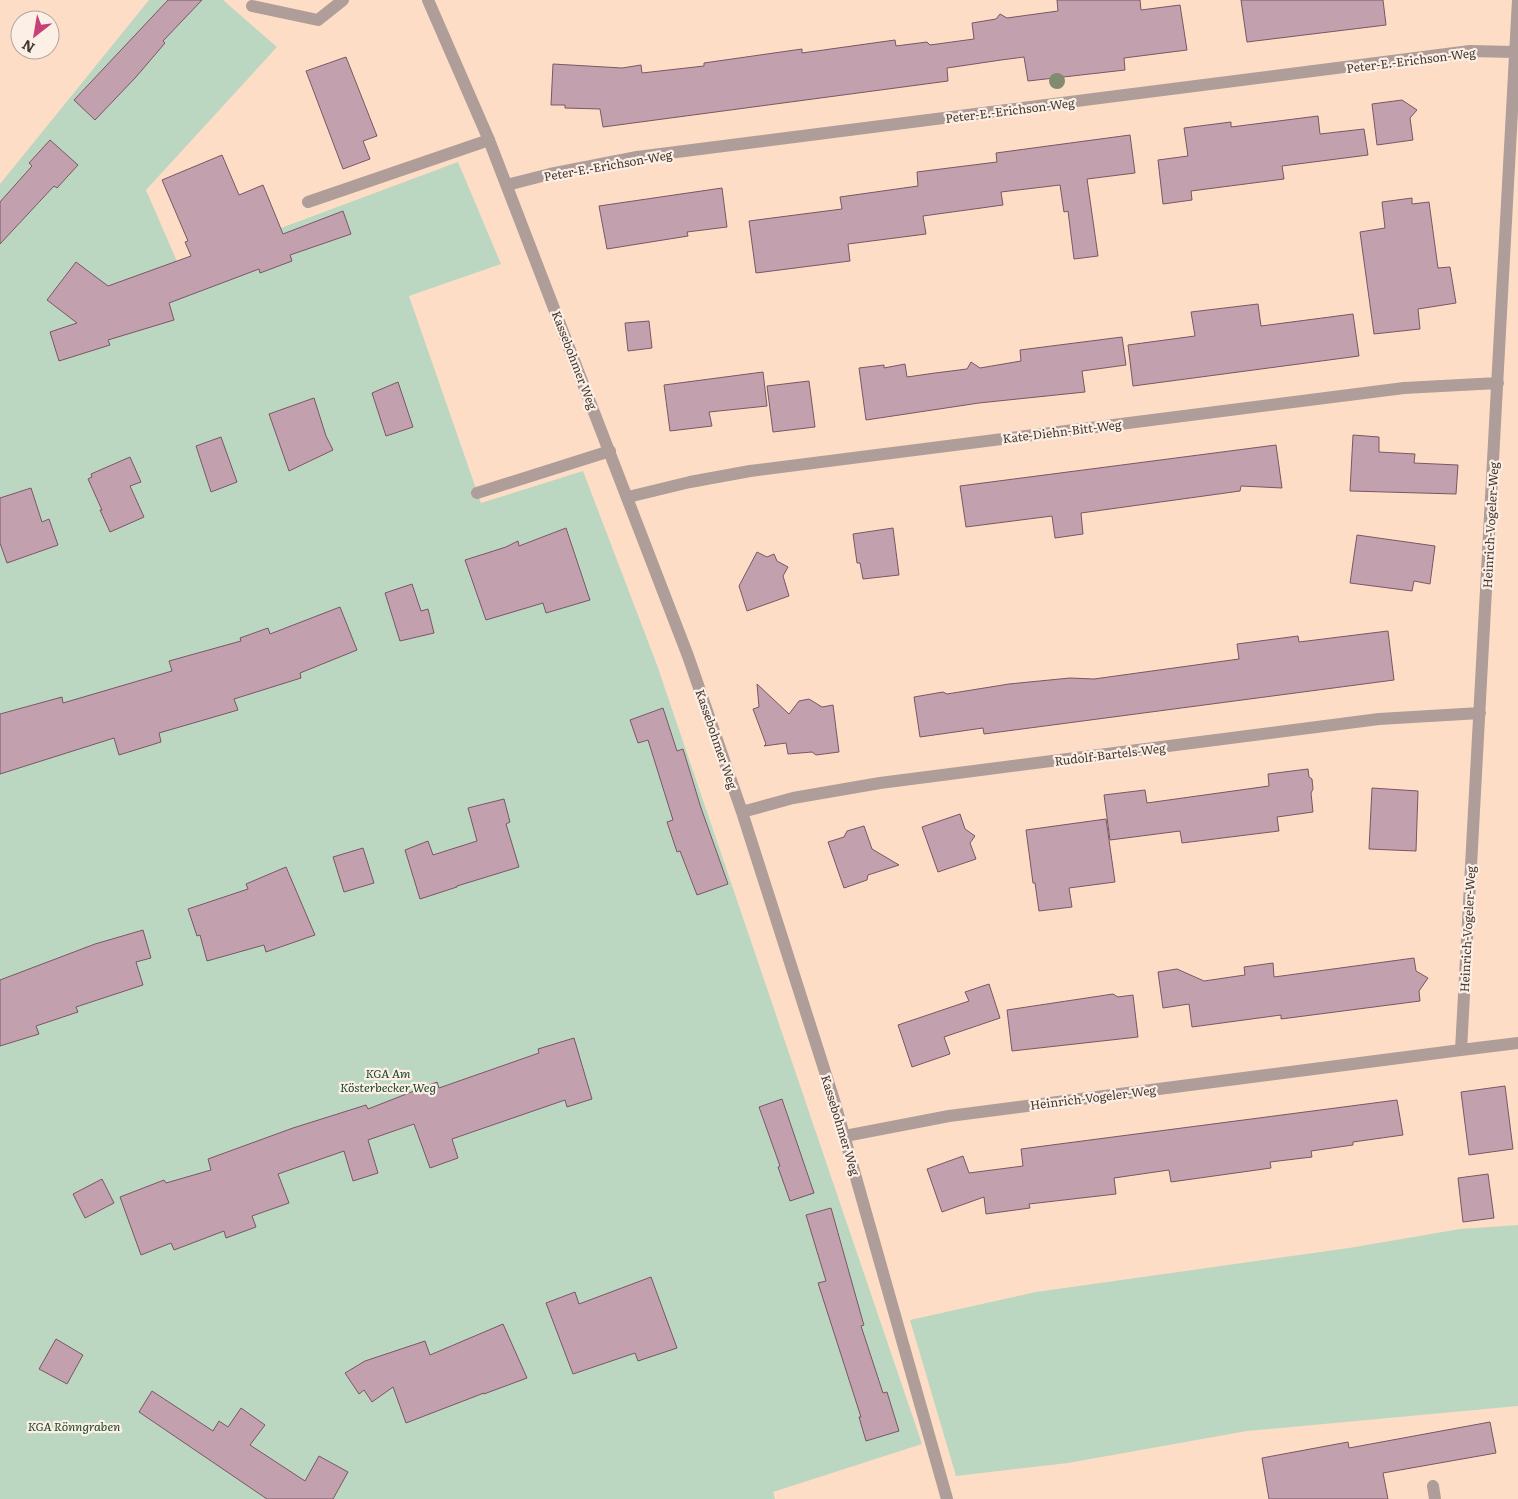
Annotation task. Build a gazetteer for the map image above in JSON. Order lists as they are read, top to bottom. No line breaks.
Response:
{"streets":{"street":["Peter-E.-Erichson-Weg","Kassebohmer Weg","Kate-Diehn-Bitt-Weg","Heinrich-Vogeler-Weg","Rudolf-Bartels-Weg"]},"crossings":[["Peter-E.-Erichson-Weg","Kassebohmer Weg"],["Peter-E.-Erichson-Weg","Heinrich-Vogeler-Weg"],["Kassebohmer Weg","Kate-Diehn-Bitt-Weg"],["Kassebohmer Weg","Heinrich-Vogeler-Weg"],["Kassebohmer Weg","Rudolf-Bartels-Weg"],["Kate-Diehn-Bitt-Weg","Heinrich-Vogeler-Weg"],["Heinrich-Vogeler-Weg","Rudolf-Bartels-Weg"]],"parks":["KGA Am Kösterbecker Weg","KGA Rönngraben"],"north":"bottom left"}
